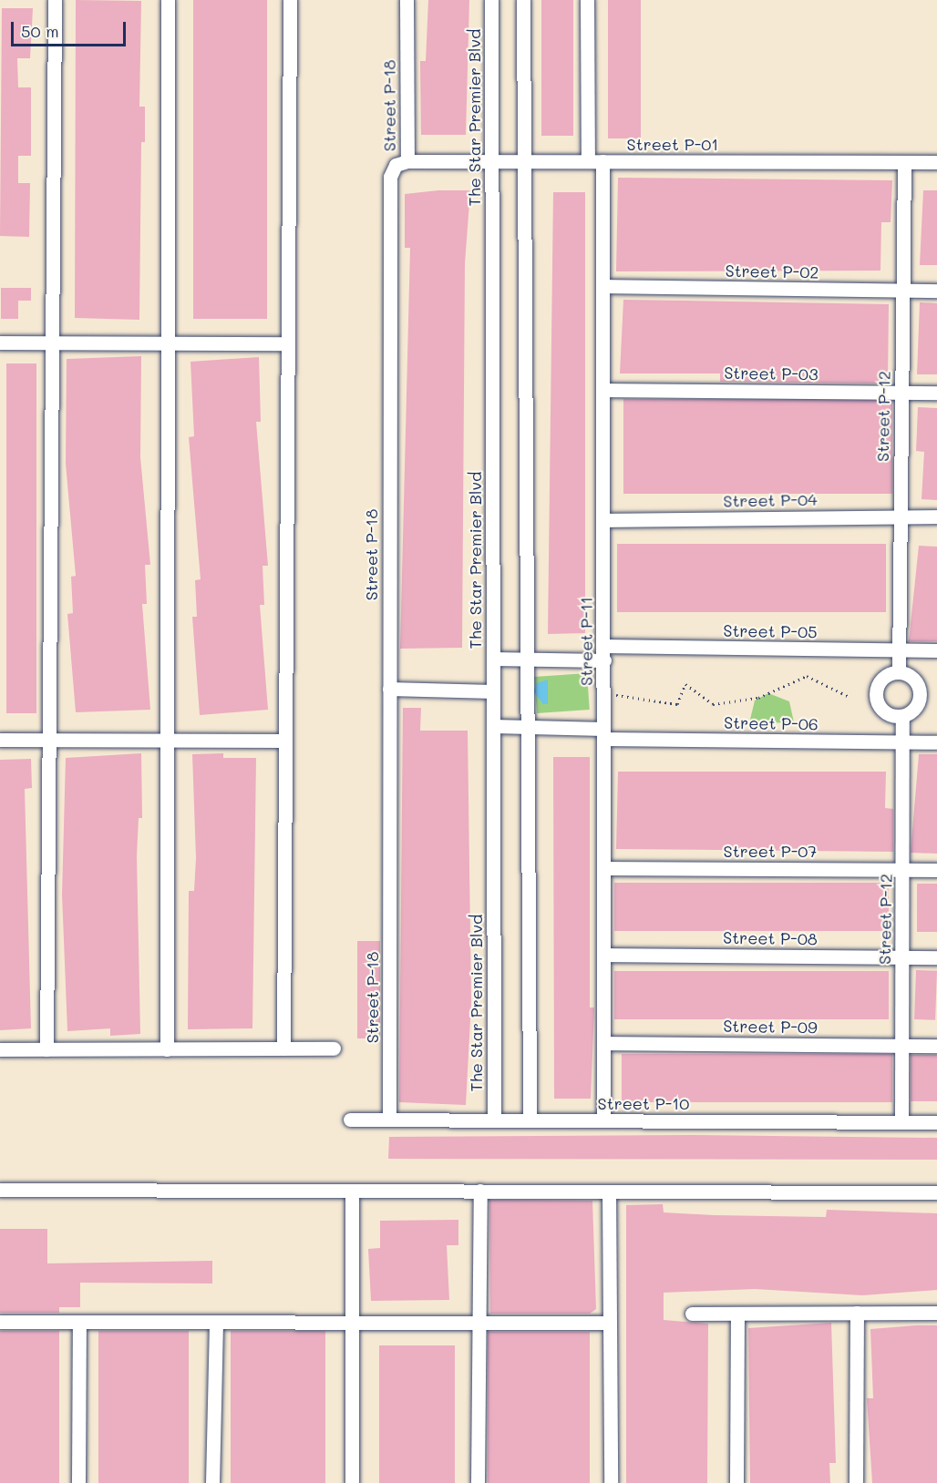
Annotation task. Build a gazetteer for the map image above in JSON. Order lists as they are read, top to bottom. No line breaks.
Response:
{"streets":{"street":["Street P-18","The Star Premier Blvd","Street P-01","Street P-02","Street P-03","Street P-12","Street P-04","Street P-05","Street P-11","Street P-06","Street P-07","Street P-08","Street P-09","Street P-10"]},"crossings":[["Street P-18","Street P-01"],["Street P-18","Street P-10"],["The Star Premier Blvd","Street P-01"],["The Star Premier Blvd","Street P-05"],["The Star Premier Blvd","Street P-06"],["The Star Premier Blvd","Street P-10"],["Street P-01","Street P-12"],["Street P-01","Street P-11"],["Street P-02","Street P-12"],["Street P-02","Street P-11"],["Street P-03","Street P-12"],["Street P-03","Street P-11"],["Street P-12","Street P-04"],["Street P-12","Street P-05"],["Street P-12","Street P-06"],["Street P-12","Street P-07"],["Street P-12","Street P-08"],["Street P-12","Street P-09"],["Street P-12","Street P-10"],["Street P-04","Street P-11"],["Street P-05","Street P-11"],["Street P-11","Street P-06"],["Street P-11","Street P-07"],["Street P-11","Street P-08"],["Street P-11","Street P-09"],["Street P-11","Street P-10"]],"scale_bar":"50 m"}
